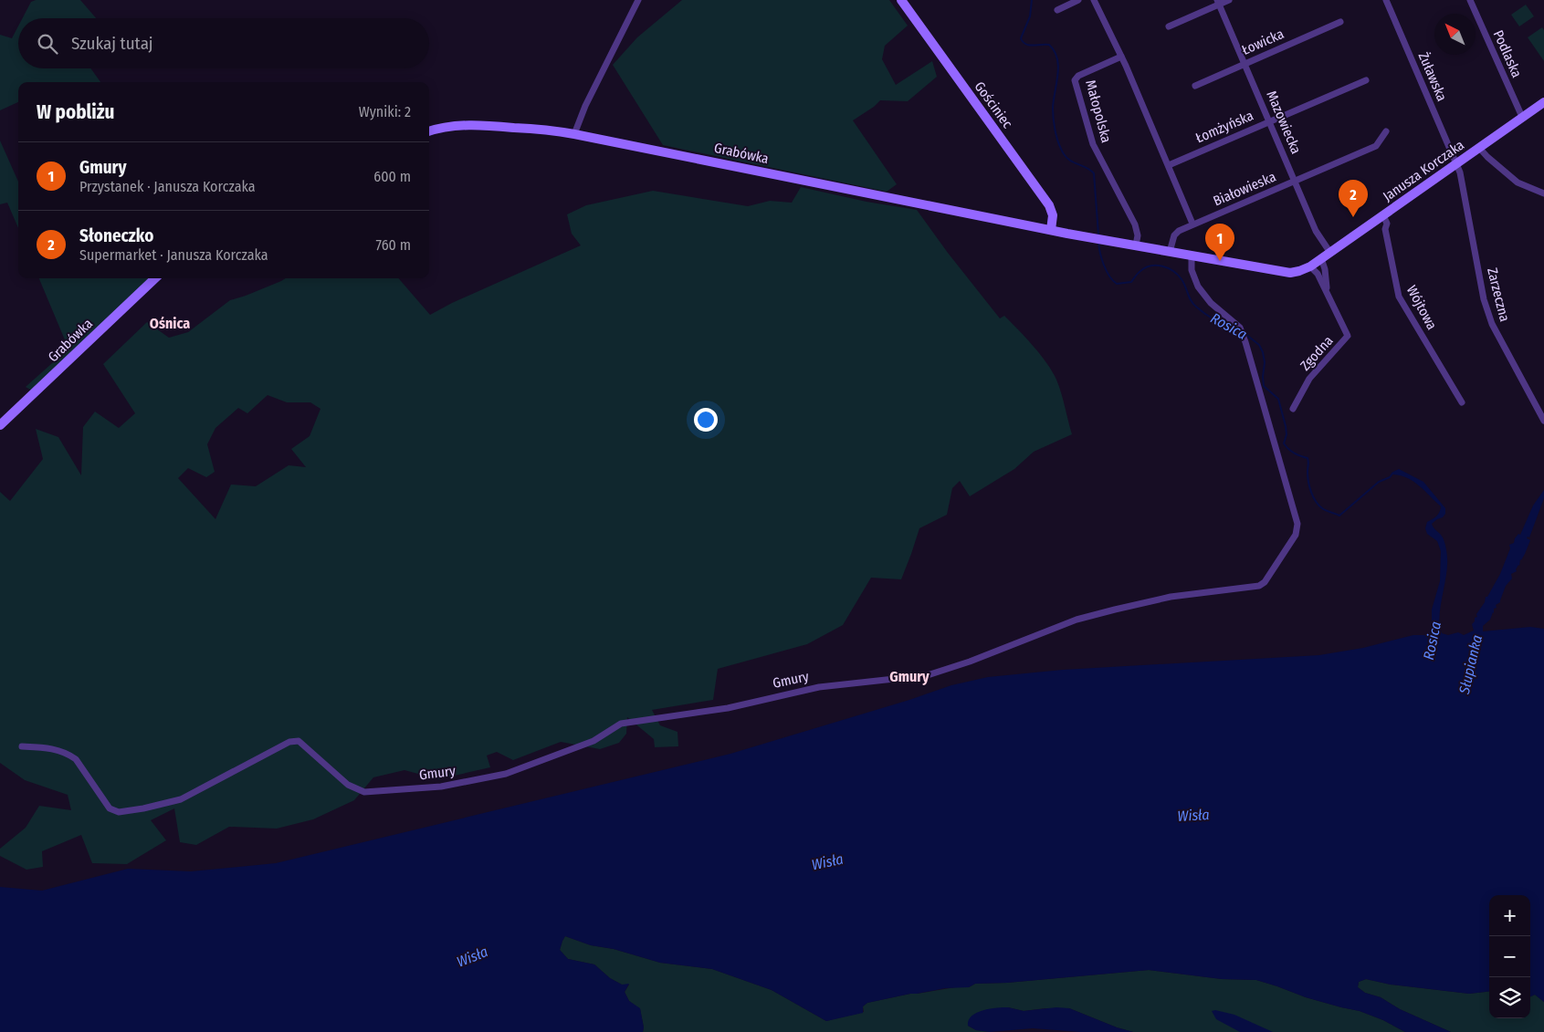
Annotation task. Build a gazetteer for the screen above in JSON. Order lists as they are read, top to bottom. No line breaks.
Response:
{"streets":{"street":["Łowicka","Podlaska","Żuławska","Gościniec","Małopolska","Mazowiecka","Łomżyńska","Grabówka","Janusza Korczaka","Białowieska","Zarzeczna","Wójtowa","Zgodna","Gmury"]},"crossings":[["Łowicka","Mazowiecka"],["Podlaska","Janusza Korczaka"],["Żuławska","Janusza Korczaka"],["Żuławska","Zarzeczna"],["Gościniec","Grabówka"],["Gościniec","Janusza Korczaka"],["Małopolska","Janusza Korczaka"],["Mazowiecka","Łomżyńska"],["Mazowiecka","Janusza Korczaka"],["Mazowiecka","Białowieska"],["Grabówka","Janusza Korczaka"],["Janusza Korczaka","Białowieska"],["Janusza Korczaka","Zarzeczna"],["Janusza Korczaka","Wójtowa"],["Janusza Korczaka","Zgodna"],["Janusza Korczaka","Gmury"]],"districts":["Ośnica","Gmury"],"water":["Rosica","Słupianka","Wisła"],"north":"top left","page":{"search":"Szukaj tutaj","heading":["W pobliżu","Wyniki: 2"],"list":[{"mark":"1","name":"Gmury","note":"Przystanek · Janusza Korczaka","value":"600 m"},{"mark":"2","name":"Słoneczko","note":"Supermarket · Janusza Korczaka","value":"760 m"}],"pins":["2","1"],"map_buttons":["+","−"]}}
